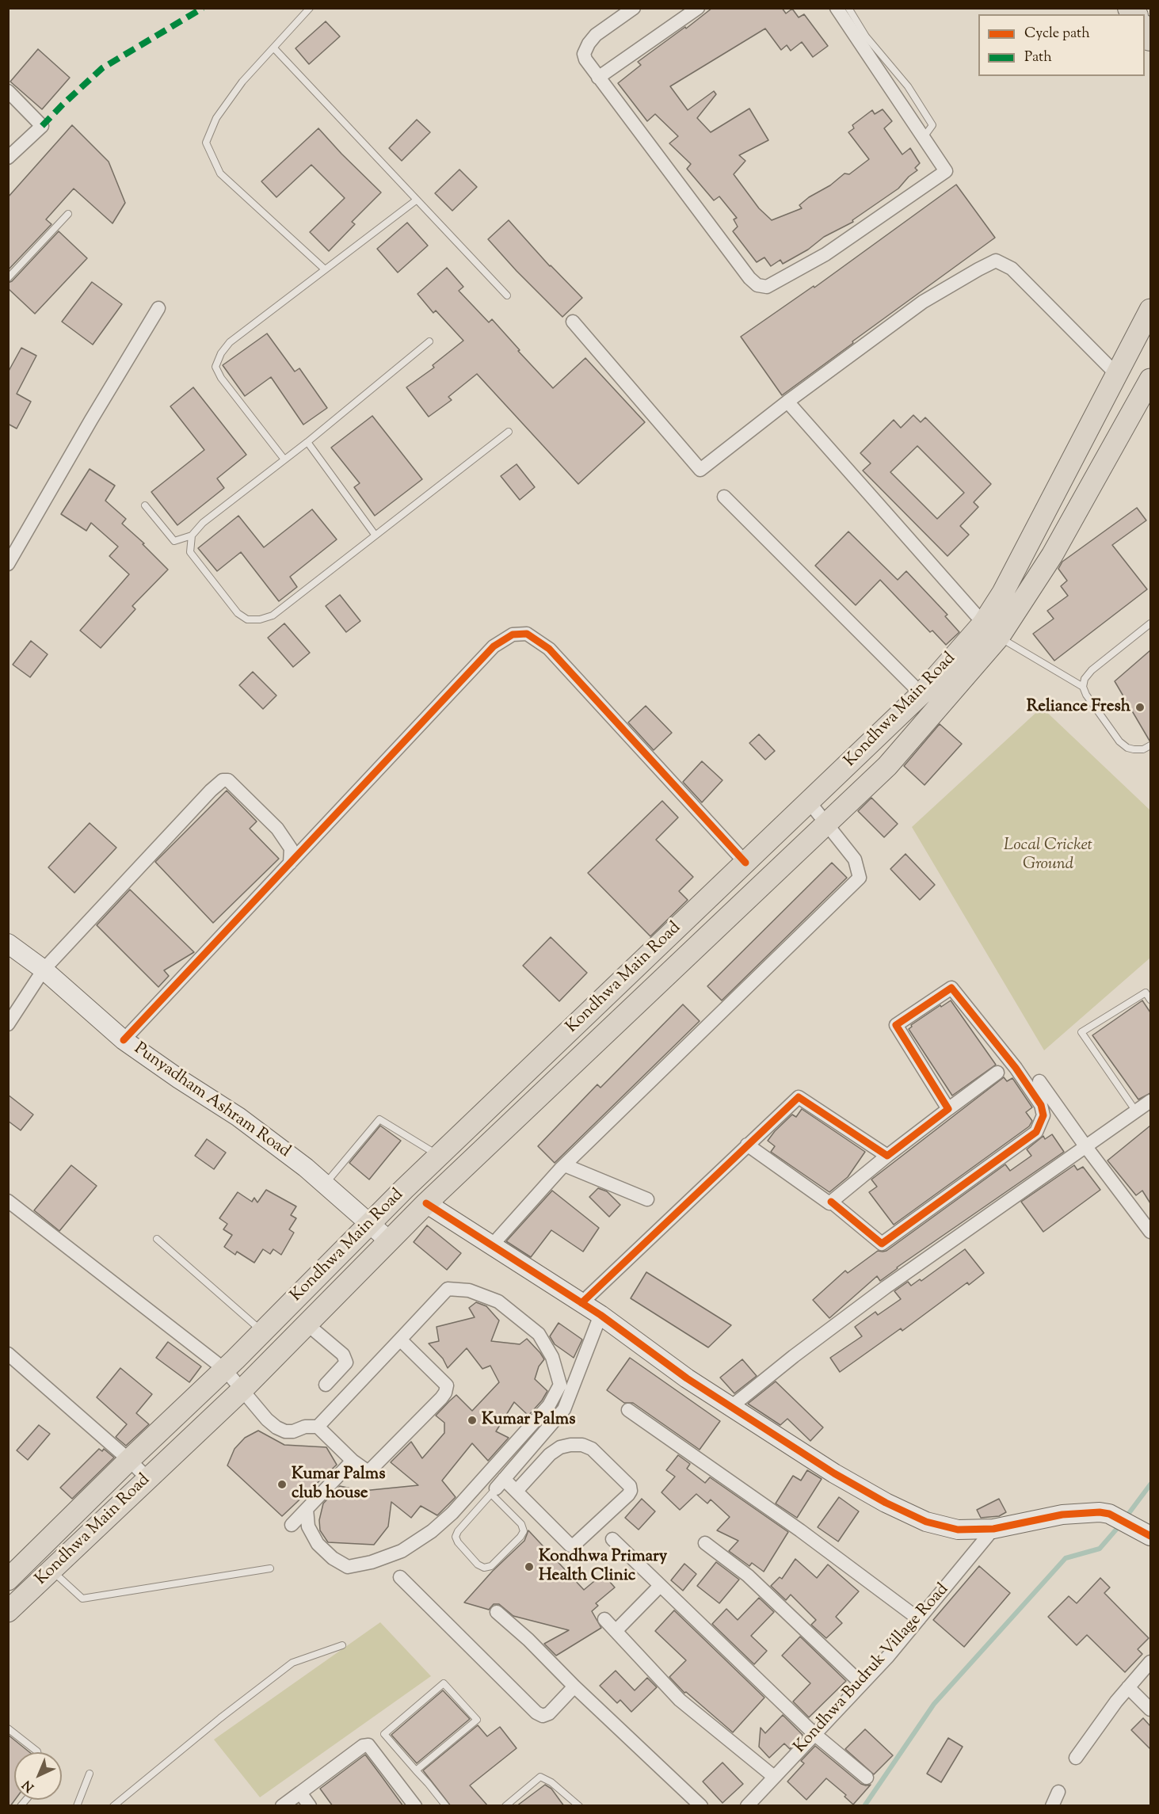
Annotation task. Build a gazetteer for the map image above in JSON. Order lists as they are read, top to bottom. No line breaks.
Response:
{"streets":{"main road":["Kondhwa Main Road"],"street":["Punyadham Ashram Road","Kondhwa Budruk Village Road"]},"crossings":[["Kondhwa Main Road","Punyadham Ashram Road"]],"parks":["Local Cricket Ground"],"places":["Reliance Fresh","Kumar Palms","Kumar Palms club house","Kondhwa Primary Health Clinic"],"legend":["Cycle path","Path"],"north":"bottom left"}
